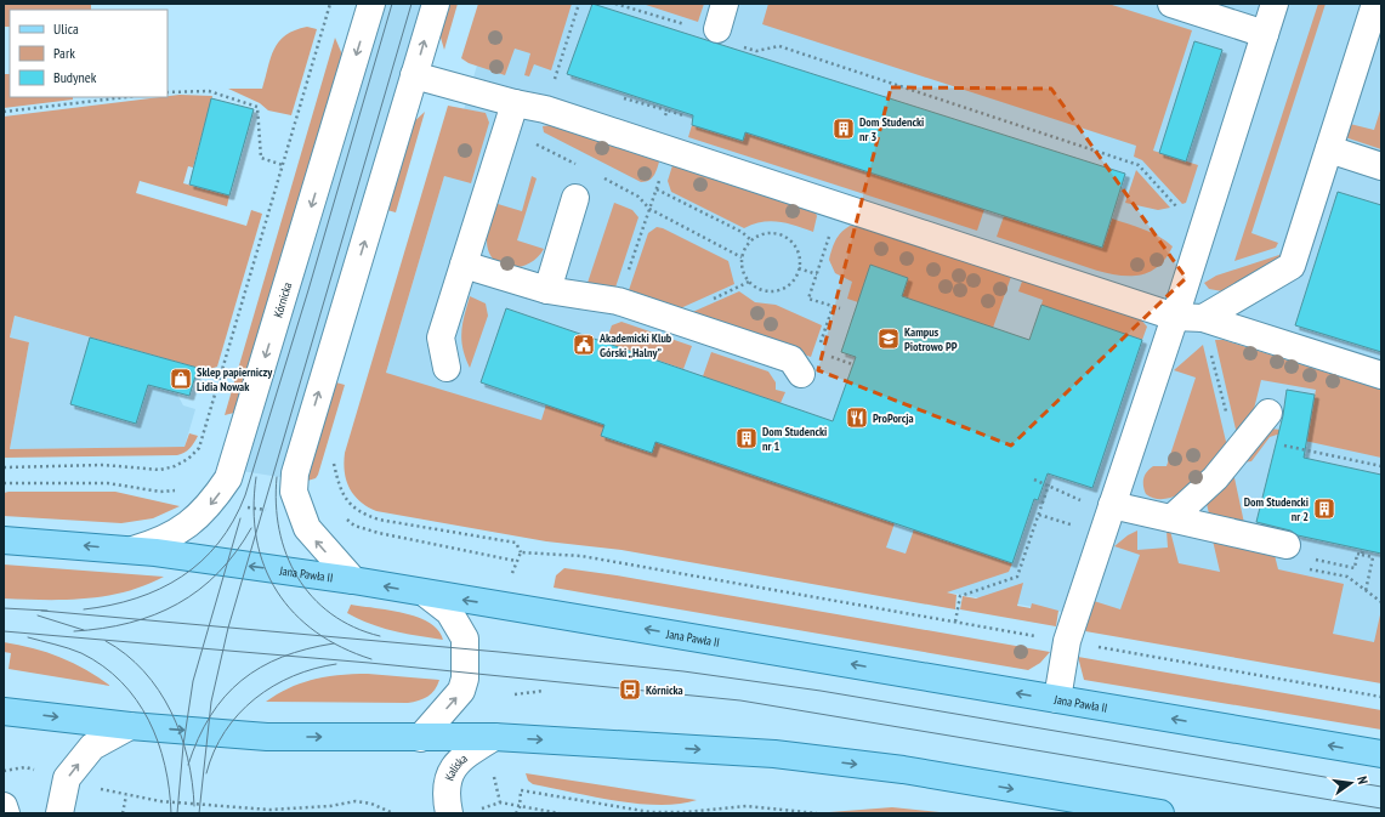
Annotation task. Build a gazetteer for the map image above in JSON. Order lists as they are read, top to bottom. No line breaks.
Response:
{"streets":{"main road":["Jana Pawła II"],"street":["Kórnicka","Kaliska"]},"crossings":[["Kórnicka","Jana Pawła II"]],"places":{"building":["Dom Studencki nr 3","Dom Studencki nr 1","Dom Studencki nr 2"],"school or university":["Kampus Piotrowo PP"],"public building":["Akademicki Klub Górski „Halny”"],"shop":["Sklep papierniczy Lidia Nowak"],"restaurant":["ProPorcja"],"bus stop":["Kórnicka"]},"legend":["Ulica","Park","Budynek"],"north":"right"}
